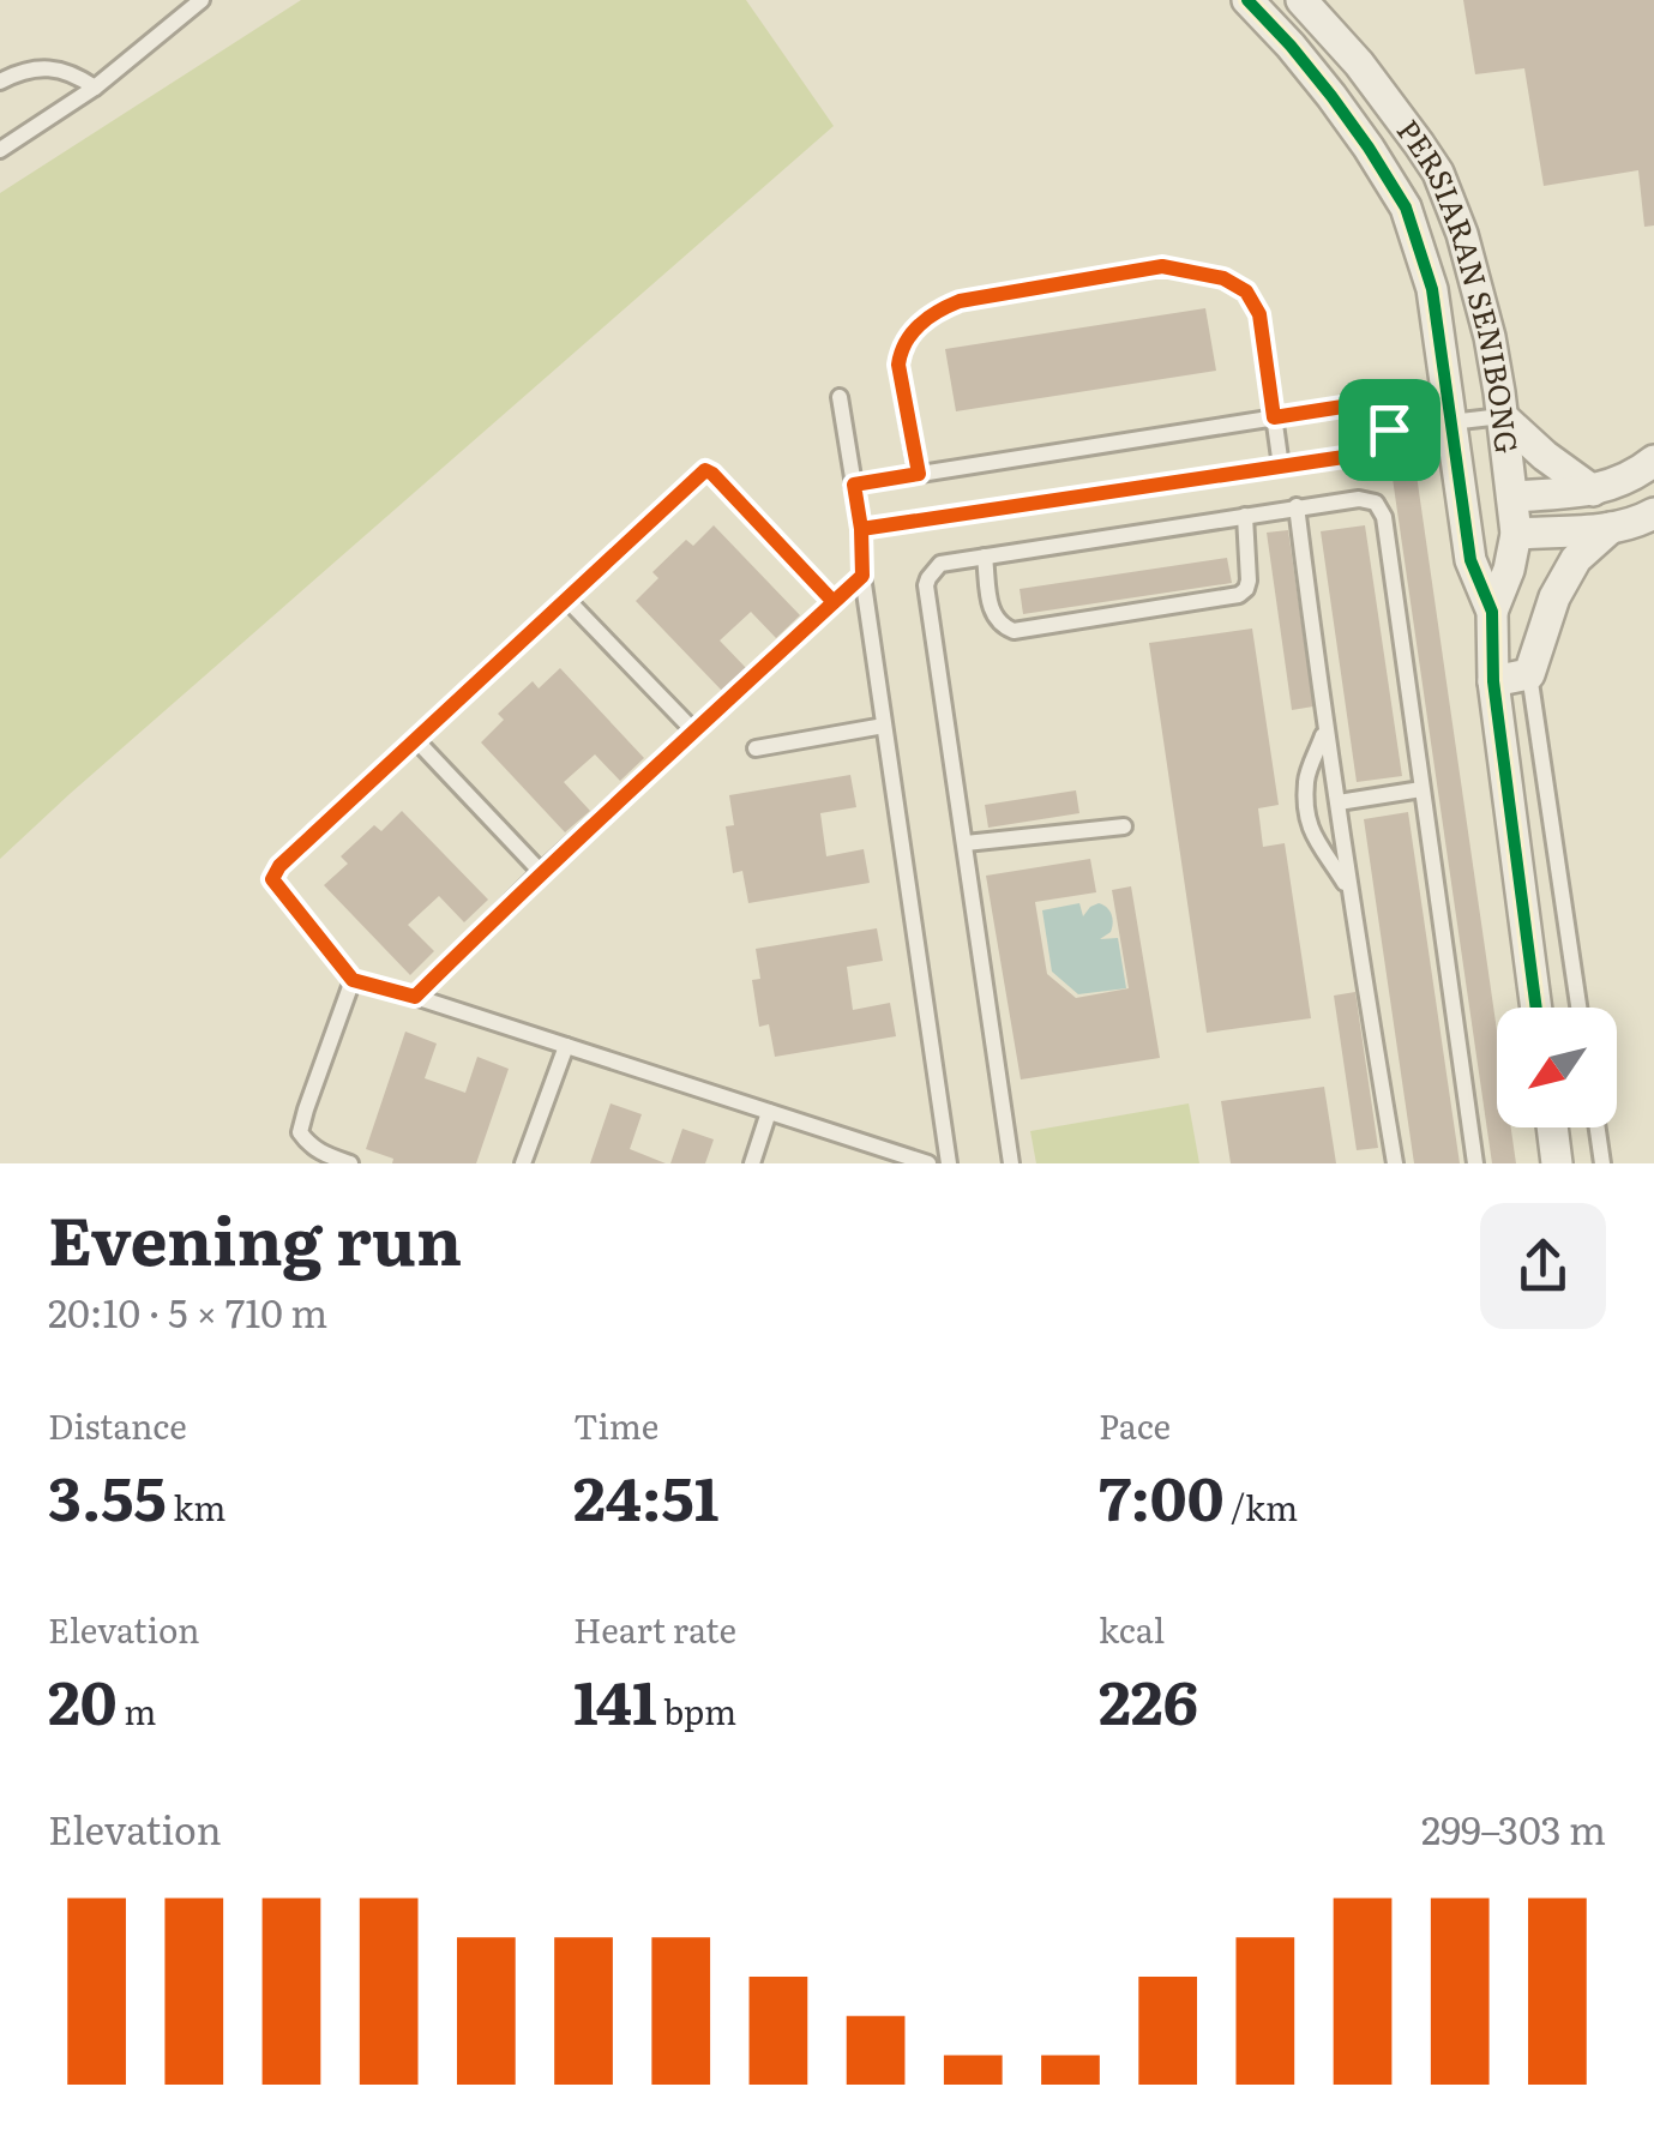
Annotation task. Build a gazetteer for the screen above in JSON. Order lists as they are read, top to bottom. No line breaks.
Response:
{"streets":{"street":["PERSIARAN SENIBONG"]},"north":"bottom left","page":{"heading":["Evening run","20:10 · 5 × 710 m"],"stats":[["Distance","3.55 km"],["Time","24:51"],["Pace","7:00 /km"],["Elevation","20 m"],["Heart rate","141 bpm"],["kcal","226"]],"chart":["Elevation","299–303 m"]}}
